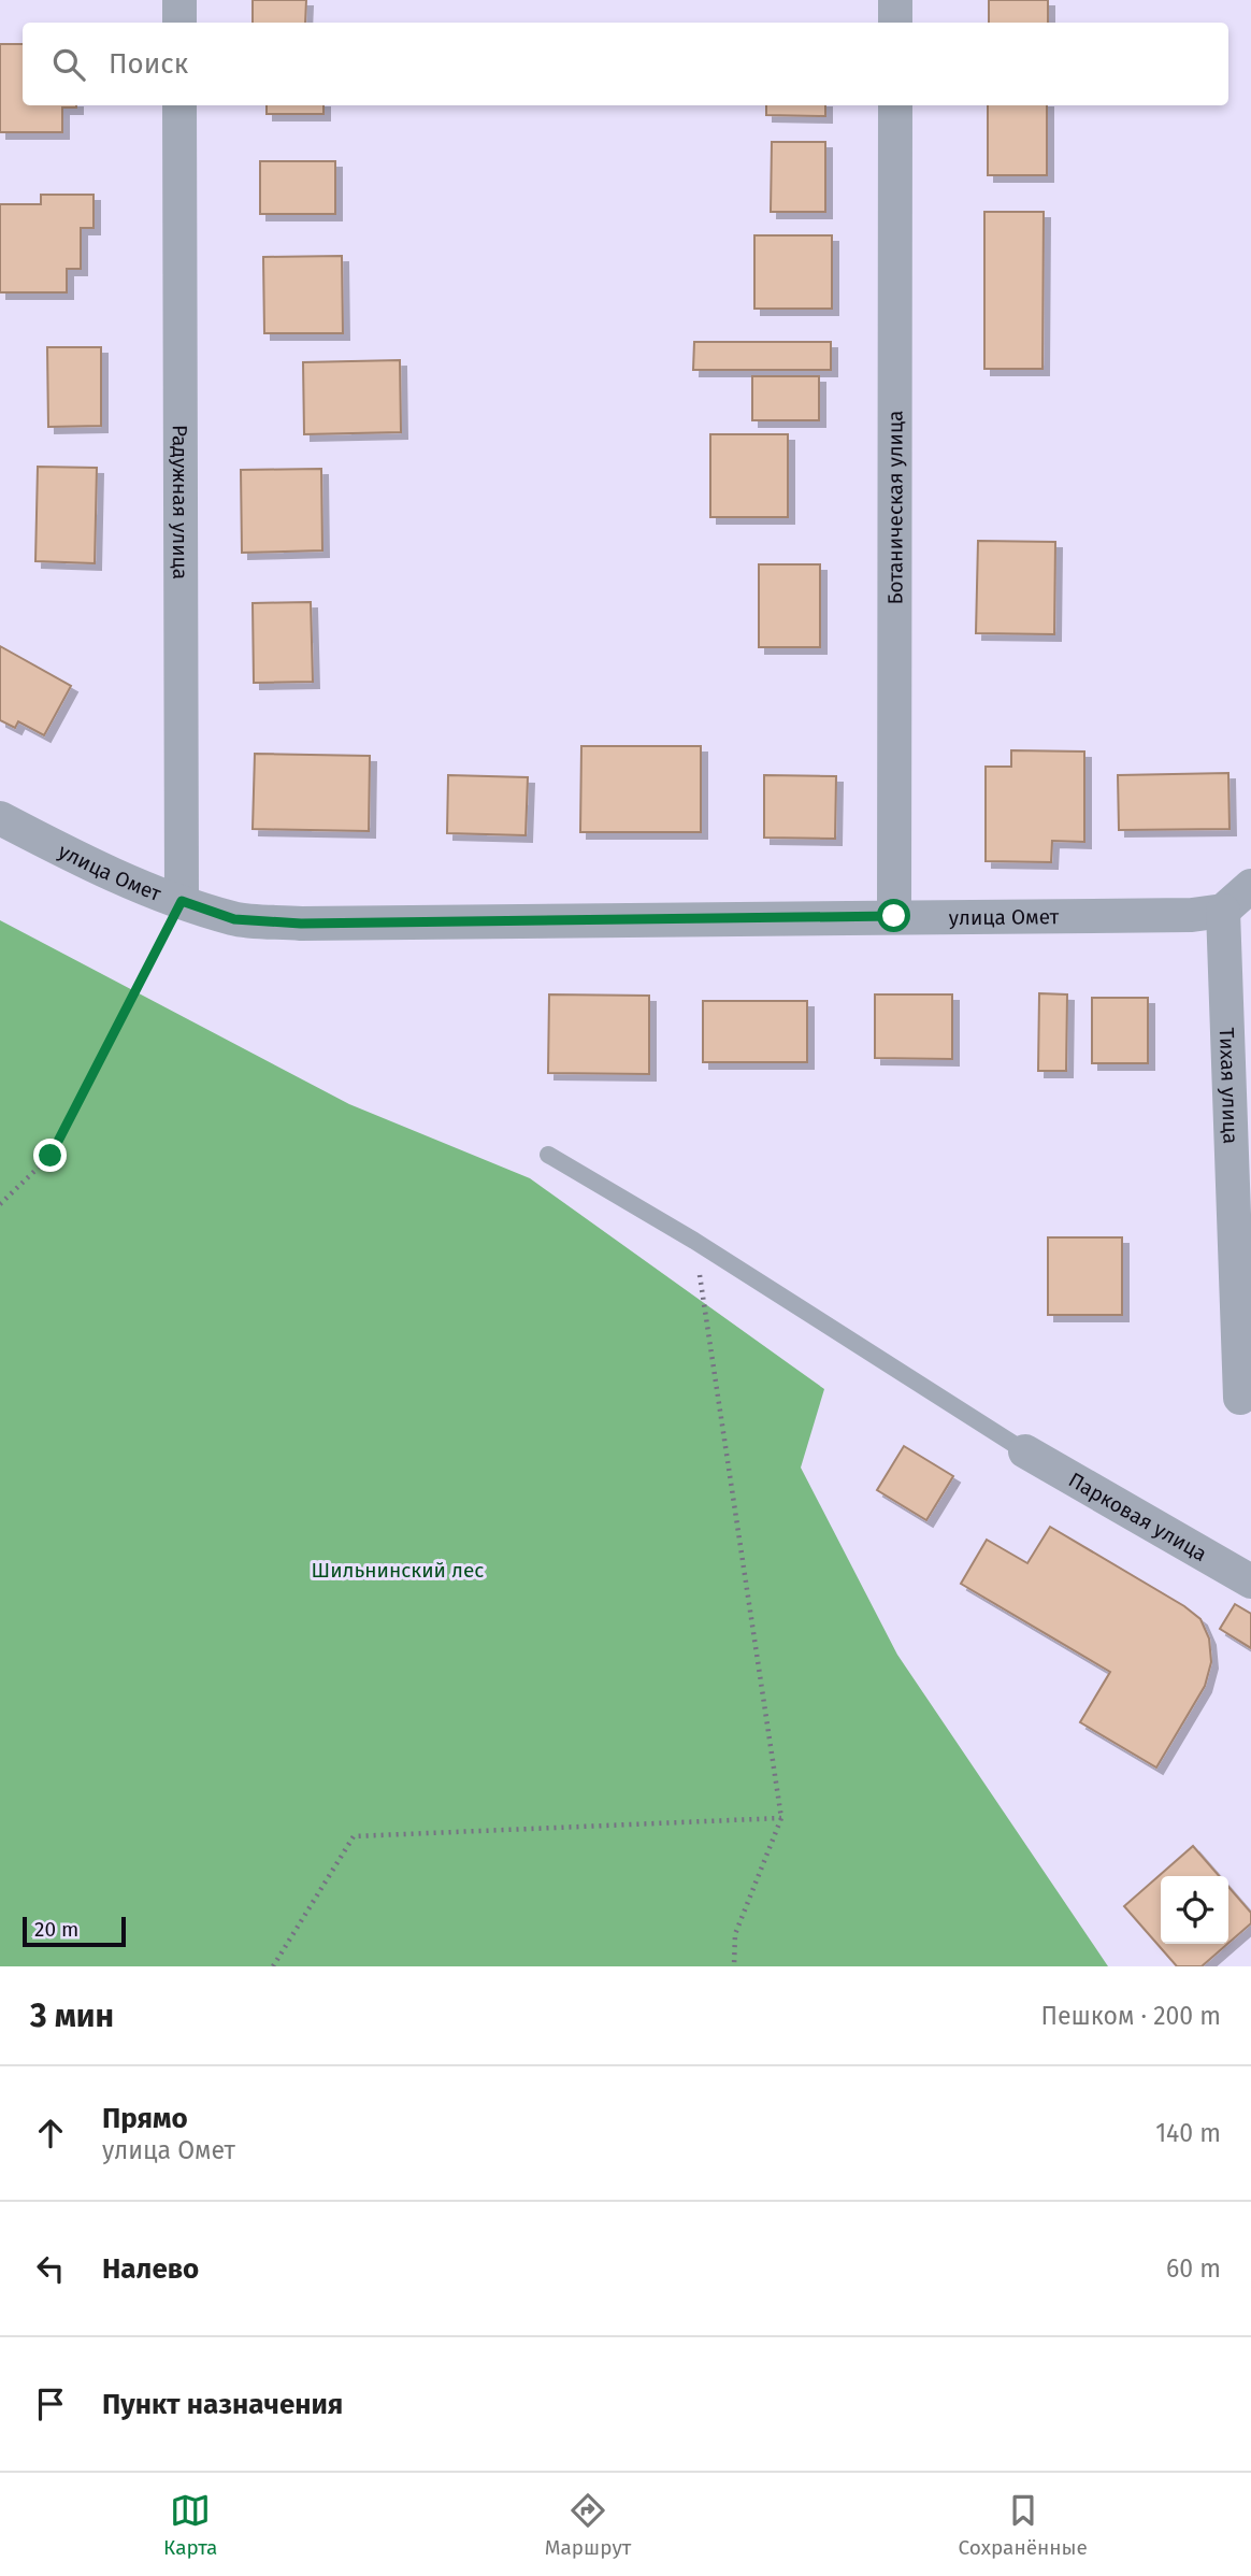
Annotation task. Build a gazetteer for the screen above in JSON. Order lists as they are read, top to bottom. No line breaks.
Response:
{"streets":{"street":["Радужная улица","Ботаническая улица","улица Омет","Тихая улица","Парковая улица"]},"crossings":[["Радужная улица","улица Омет"],["Ботаническая улица","улица Омет"],["улица Омет","Тихая улица"]],"parks":["Шильнинский лес"],"scale_bar":"20 m","page":{"search":"Поиск","scale":"20 m","heading":["3 мин","Пешком · 200 m"],"list":[["Прямо","улица Омет","140 m"],["Налево","60 m"],"Пункт назначения"],"nav":["Карта","Маршрут","Сохранённые"]}}
